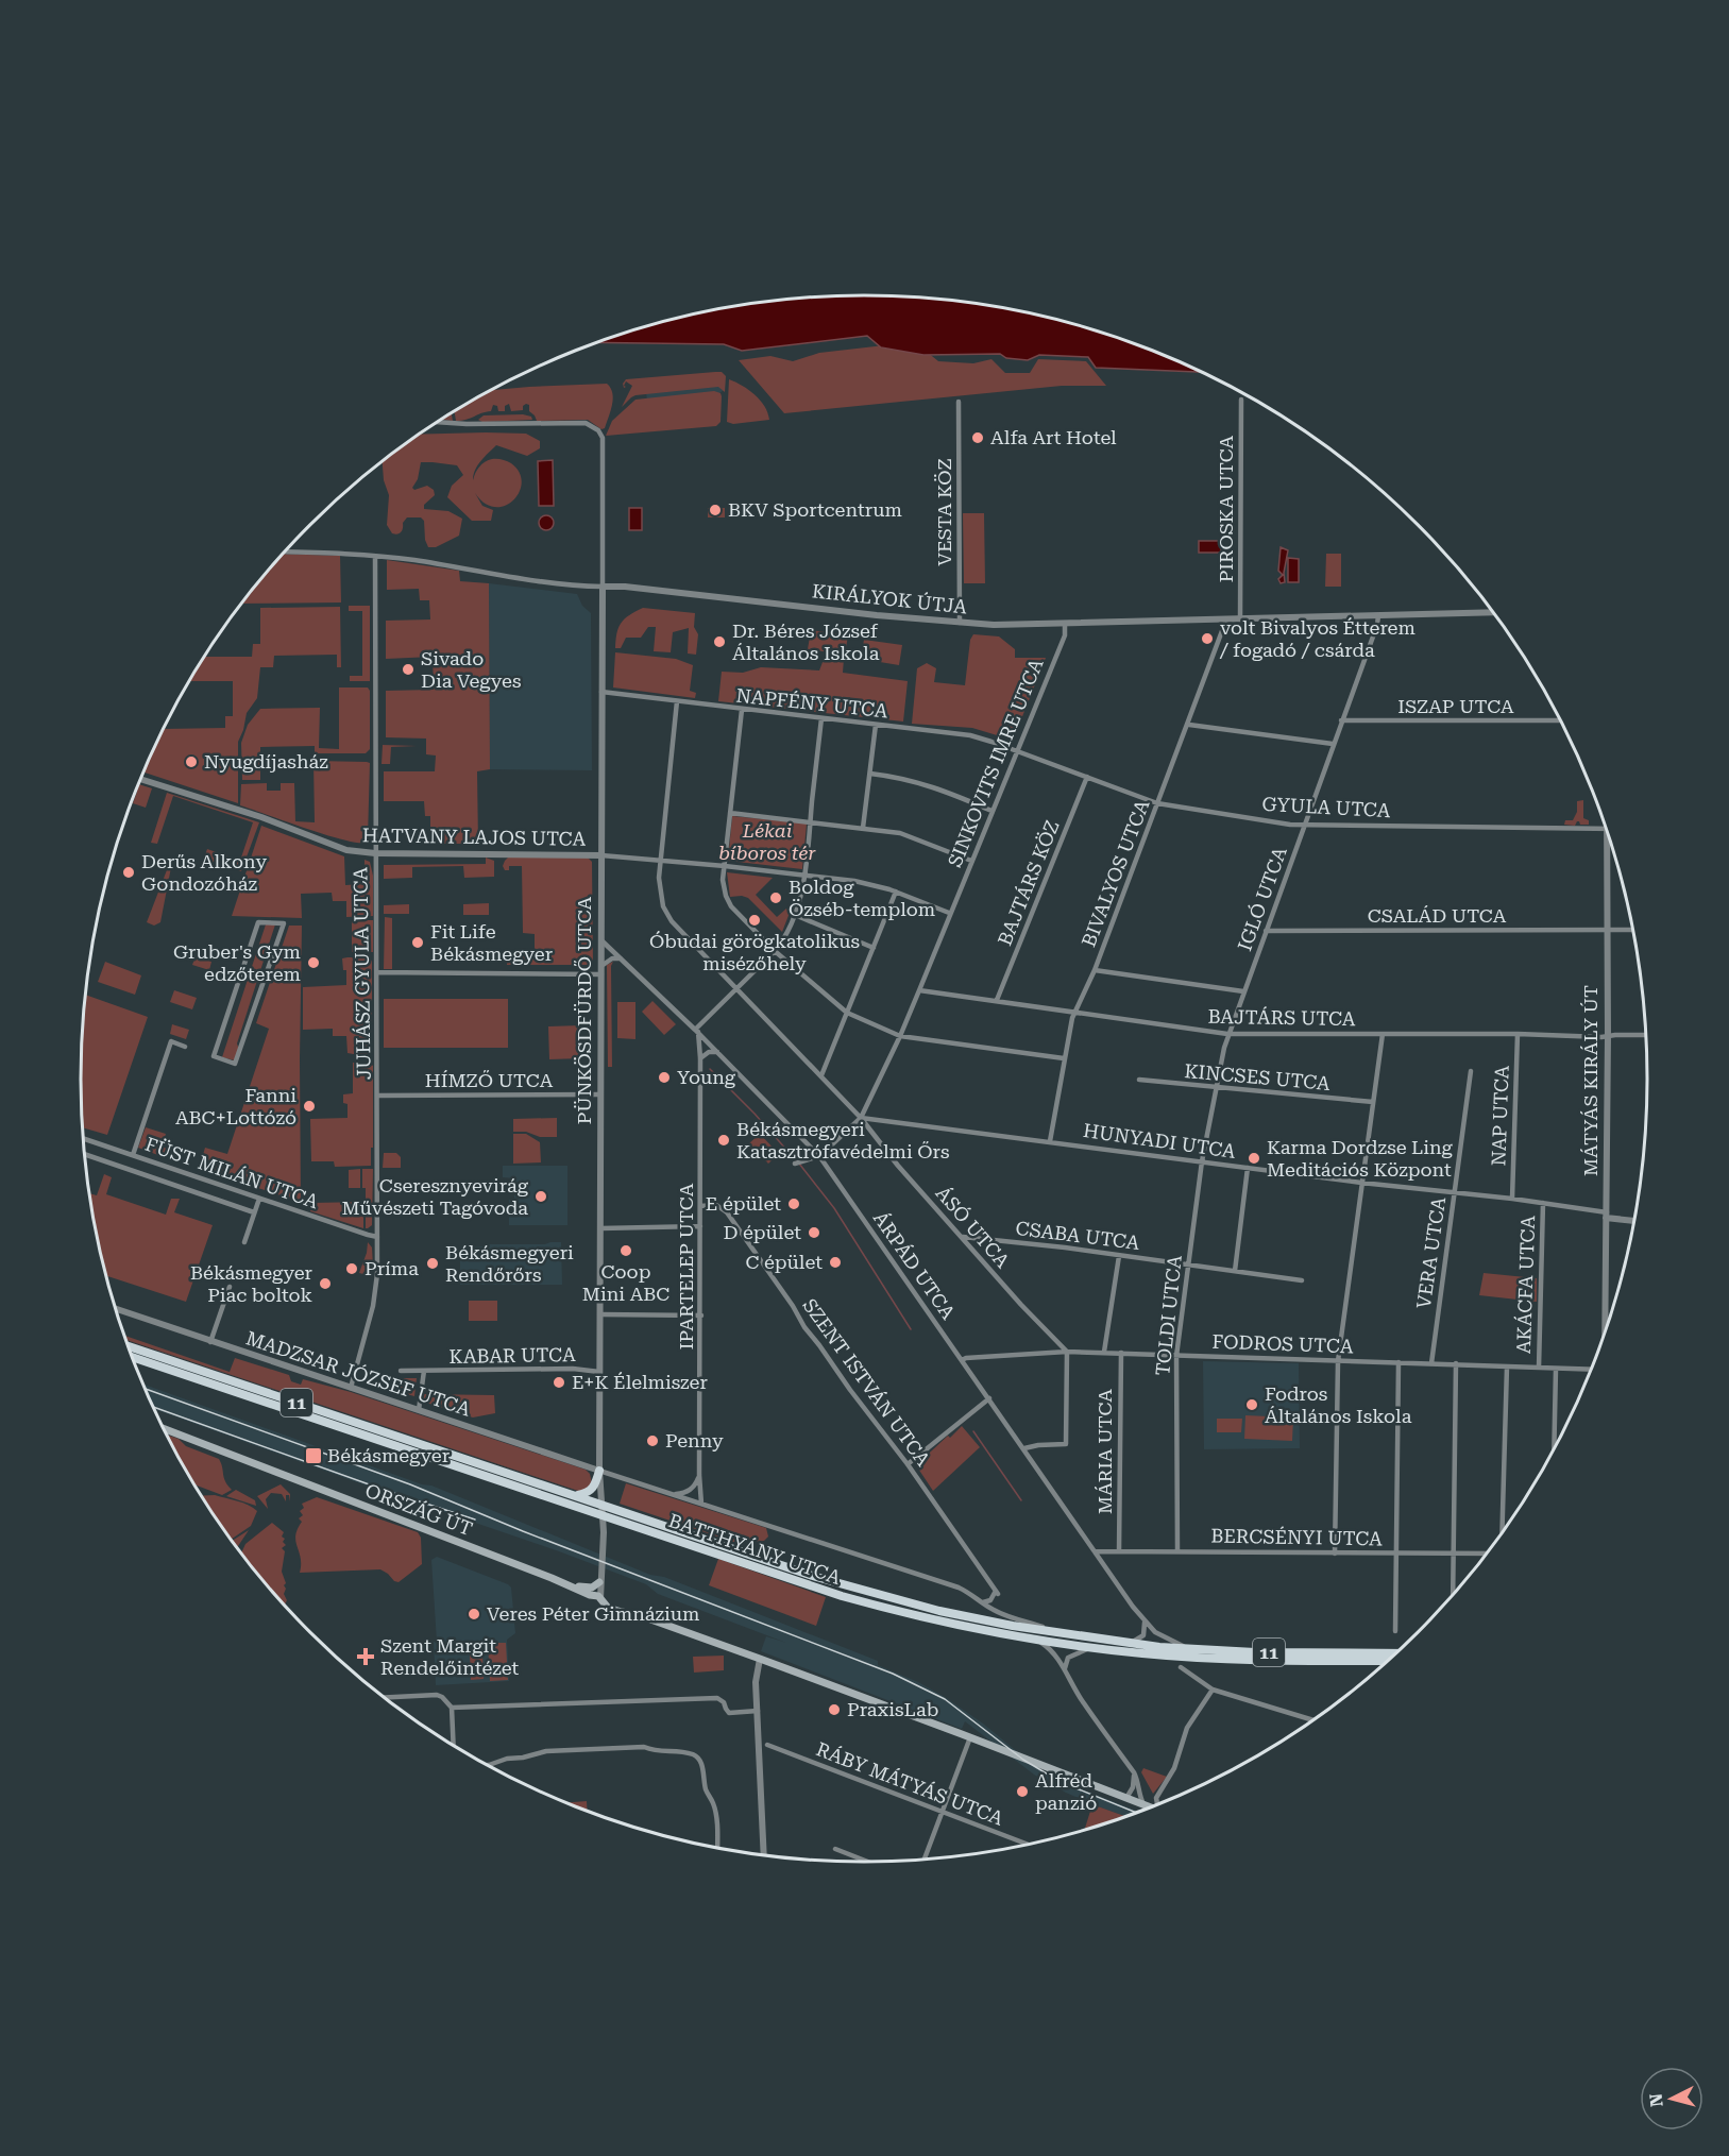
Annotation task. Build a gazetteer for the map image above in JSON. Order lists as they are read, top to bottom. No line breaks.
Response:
{"streets":{"main road":["11","ORSZÁG ÚT","BATTHYÁNY UTCA"],"street":["PIROSKA UTCA","VESTA KÖZ","KIRÁLYOK ÚTJA","NAPFÉNY UTCA","ISZAP UTCA","SINKOVITS IMRE UTCA","GYULA UTCA","HATVANY LAJOS UTCA","BIVALYOS UTCA","BAJTÁRS KÖZ","IGLÓ UTCA","CSALÁD UTCA","JUHÁSZ GYULA UTCA","PÜNKÖSDFÜRDŐ UTCA","BAJTÁRS UTCA","KINCSES UTCA","HÍMZŐ UTCA","MÁTYÁS KIRÁLY ÚT","NAP UTCA","HUNYADI UTCA","FÜST MILÁN UTCA","ÁSÓ UTCA","CSABA UTCA","VERA UTCA","ÁRPÁD UTCA","IPARTELEP UTCA","AKÁCFA UTCA","TOLDI UTCA","FODROS UTCA","KABAR UTCA","MADZSAR JÓZSEF UTCA","SZENT ISTVÁN UTCA","MÁRIA UTCA","BERCSÉNYI UTCA","RÁBY MÁTYÁS UTCA"]},"crossings":[["PIROSKA UTCA","KIRÁLYOK ÚTJA"],["VESTA KÖZ","KIRÁLYOK ÚTJA"],["KIRÁLYOK ÚTJA","SINKOVITS IMRE UTCA"],["KIRÁLYOK ÚTJA","BIVALYOS UTCA"],["KIRÁLYOK ÚTJA","IGLÓ UTCA"],["KIRÁLYOK ÚTJA","JUHÁSZ GYULA UTCA"],["KIRÁLYOK ÚTJA","PÜNKÖSDFÜRDŐ UTCA"],["NAPFÉNY UTCA","SINKOVITS IMRE UTCA"],["NAPFÉNY UTCA","GYULA UTCA"],["NAPFÉNY UTCA","PÜNKÖSDFÜRDŐ UTCA"],["NAPFÉNY UTCA","ÁSÓ UTCA"],["ISZAP UTCA","IGLÓ UTCA"],["SINKOVITS IMRE UTCA","GYULA UTCA"],["SINKOVITS IMRE UTCA","BAJTÁRS UTCA"],["SINKOVITS IMRE UTCA","HUNYADI UTCA"],["SINKOVITS IMRE UTCA","ÁSÓ UTCA"],["SINKOVITS IMRE UTCA","ÁRPÁD UTCA"],["GYULA UTCA","BIVALYOS UTCA"],["GYULA UTCA","BAJTÁRS KÖZ"],["GYULA UTCA","IGLÓ UTCA"],["HATVANY LAJOS UTCA","JUHÁSZ GYULA UTCA"],["HATVANY LAJOS UTCA","PÜNKÖSDFÜRDŐ UTCA"],["BIVALYOS UTCA","BAJTÁRS UTCA"],["BIVALYOS UTCA","HUNYADI UTCA"],["BAJTÁRS KÖZ","BAJTÁRS UTCA"],["IGLÓ UTCA","CSALÁD UTCA"],["IGLÓ UTCA","BAJTÁRS UTCA"],["IGLÓ UTCA","KINCSES UTCA"],["IGLÓ UTCA","HUNYADI UTCA"],["IGLÓ UTCA","TOLDI UTCA"],["CSALÁD UTCA","MÁTYÁS KIRÁLY ÚT"],["JUHÁSZ GYULA UTCA","HÍMZŐ UTCA"],["JUHÁSZ GYULA UTCA","FÜST MILÁN UTCA"],["JUHÁSZ GYULA UTCA","MADZSAR JÓZSEF UTCA"],["PÜNKÖSDFÜRDŐ UTCA","HÍMZŐ UTCA"],["PÜNKÖSDFÜRDŐ UTCA","ÁRPÁD UTCA"],["PÜNKÖSDFÜRDŐ UTCA","KABAR UTCA"],["PÜNKÖSDFÜRDŐ UTCA","MADZSAR JÓZSEF UTCA"],["PÜNKÖSDFÜRDŐ UTCA","ORSZÁG ÚT"],["PÜNKÖSDFÜRDŐ UTCA","BATTHYÁNY UTCA"],["BAJTÁRS UTCA","MÁTYÁS KIRÁLY ÚT"],["BAJTÁRS UTCA","NAP UTCA"],["MÁTYÁS KIRÁLY ÚT","HUNYADI UTCA"],["NAP UTCA","HUNYADI UTCA"],["HUNYADI UTCA","ÁSÓ UTCA"],["HUNYADI UTCA","VERA UTCA"],["HUNYADI UTCA","AKÁCFA UTCA"],["HUNYADI UTCA","TOLDI UTCA"],["ÁSÓ UTCA","CSABA UTCA"],["ÁSÓ UTCA","FODROS UTCA"],["CSABA UTCA","TOLDI UTCA"],["VERA UTCA","FODROS UTCA"],["ÁRPÁD UTCA","IPARTELEP UTCA"],["ÁRPÁD UTCA","FODROS UTCA"],["ÁRPÁD UTCA","BERCSÉNYI UTCA"],["ÁRPÁD UTCA","BATTHYÁNY UTCA"],["IPARTELEP UTCA","SZENT ISTVÁN UTCA"],["IPARTELEP UTCA","BATTHYÁNY UTCA"],["AKÁCFA UTCA","FODROS UTCA"],["TOLDI UTCA","FODROS UTCA"],["TOLDI UTCA","BERCSÉNYI UTCA"],["FODROS UTCA","MÁRIA UTCA"],["KABAR UTCA","MADZSAR JÓZSEF UTCA"],["MADZSAR JÓZSEF UTCA","BATTHYÁNY UTCA"],["SZENT ISTVÁN UTCA","BATTHYÁNY UTCA"],["MÁRIA UTCA","BERCSÉNYI UTCA"]],"parks":["Lékai bíboros tér"],"places":{"other":["Alfa Art Hotel","BKV Sportcentrum","volt Bivalyos Étterem / fogadó / csárda","Dr. Béres József Általános Iskola","Sivado Dia Vegyes","Nyugdíjasház","Derűs Alkony Gondozóház","Boldog Özséb-templom","Óbudai görögkatolikus misézőhely","Fit Life Békásmegyer","Gruber's Gym edzőterem","Young","Fanni ABC+Lottózó","Békásmegyeri Katasztrófavédelmi Őrs","Karma Dordzse Ling Meditációs Központ","Cseresznyevirág Művészeti Tagóvoda","E épület","D épület","Coop Mini ABC","C épület","Békásmegyeri Rendőrőrs","Príma","Békásmegyer Piac boltok","E+K Élelmiszer","Fodros Általános Iskola","Penny","Veres Péter Gimnázium","PraxisLab","Alfréd panzió"],"transit":["Békásmegyer"],"health":["Szent Margit Rendelőintézet"]},"north":"left"}
